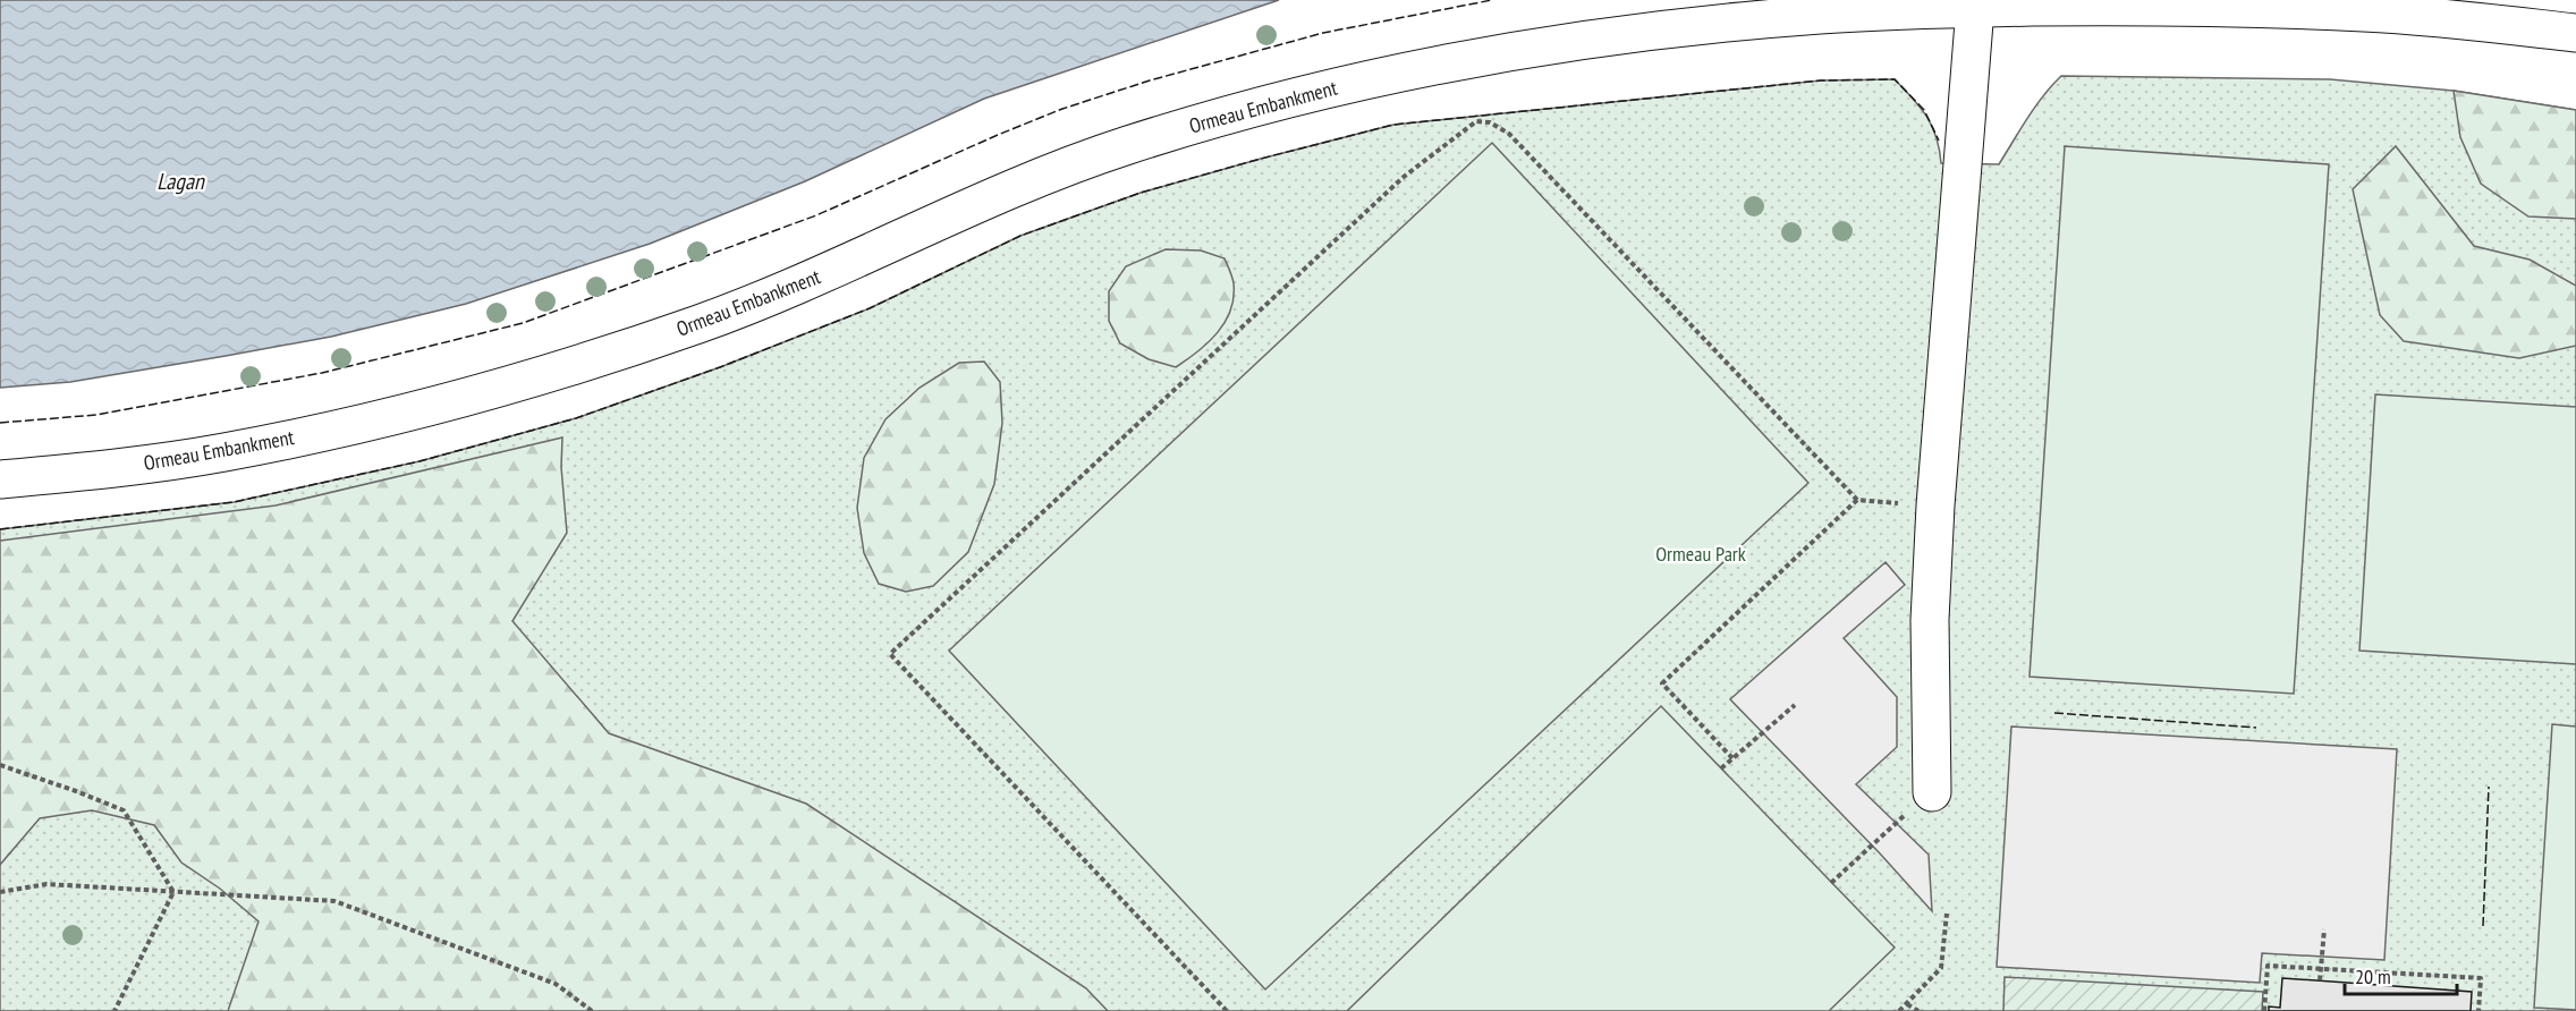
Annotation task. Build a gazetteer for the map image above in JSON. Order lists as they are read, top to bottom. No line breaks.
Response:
{"streets":{"street":["Ormeau Embankment"]},"water":["Lagan"],"parks":["Ormeau Park"],"scale_bar":"20 m"}
